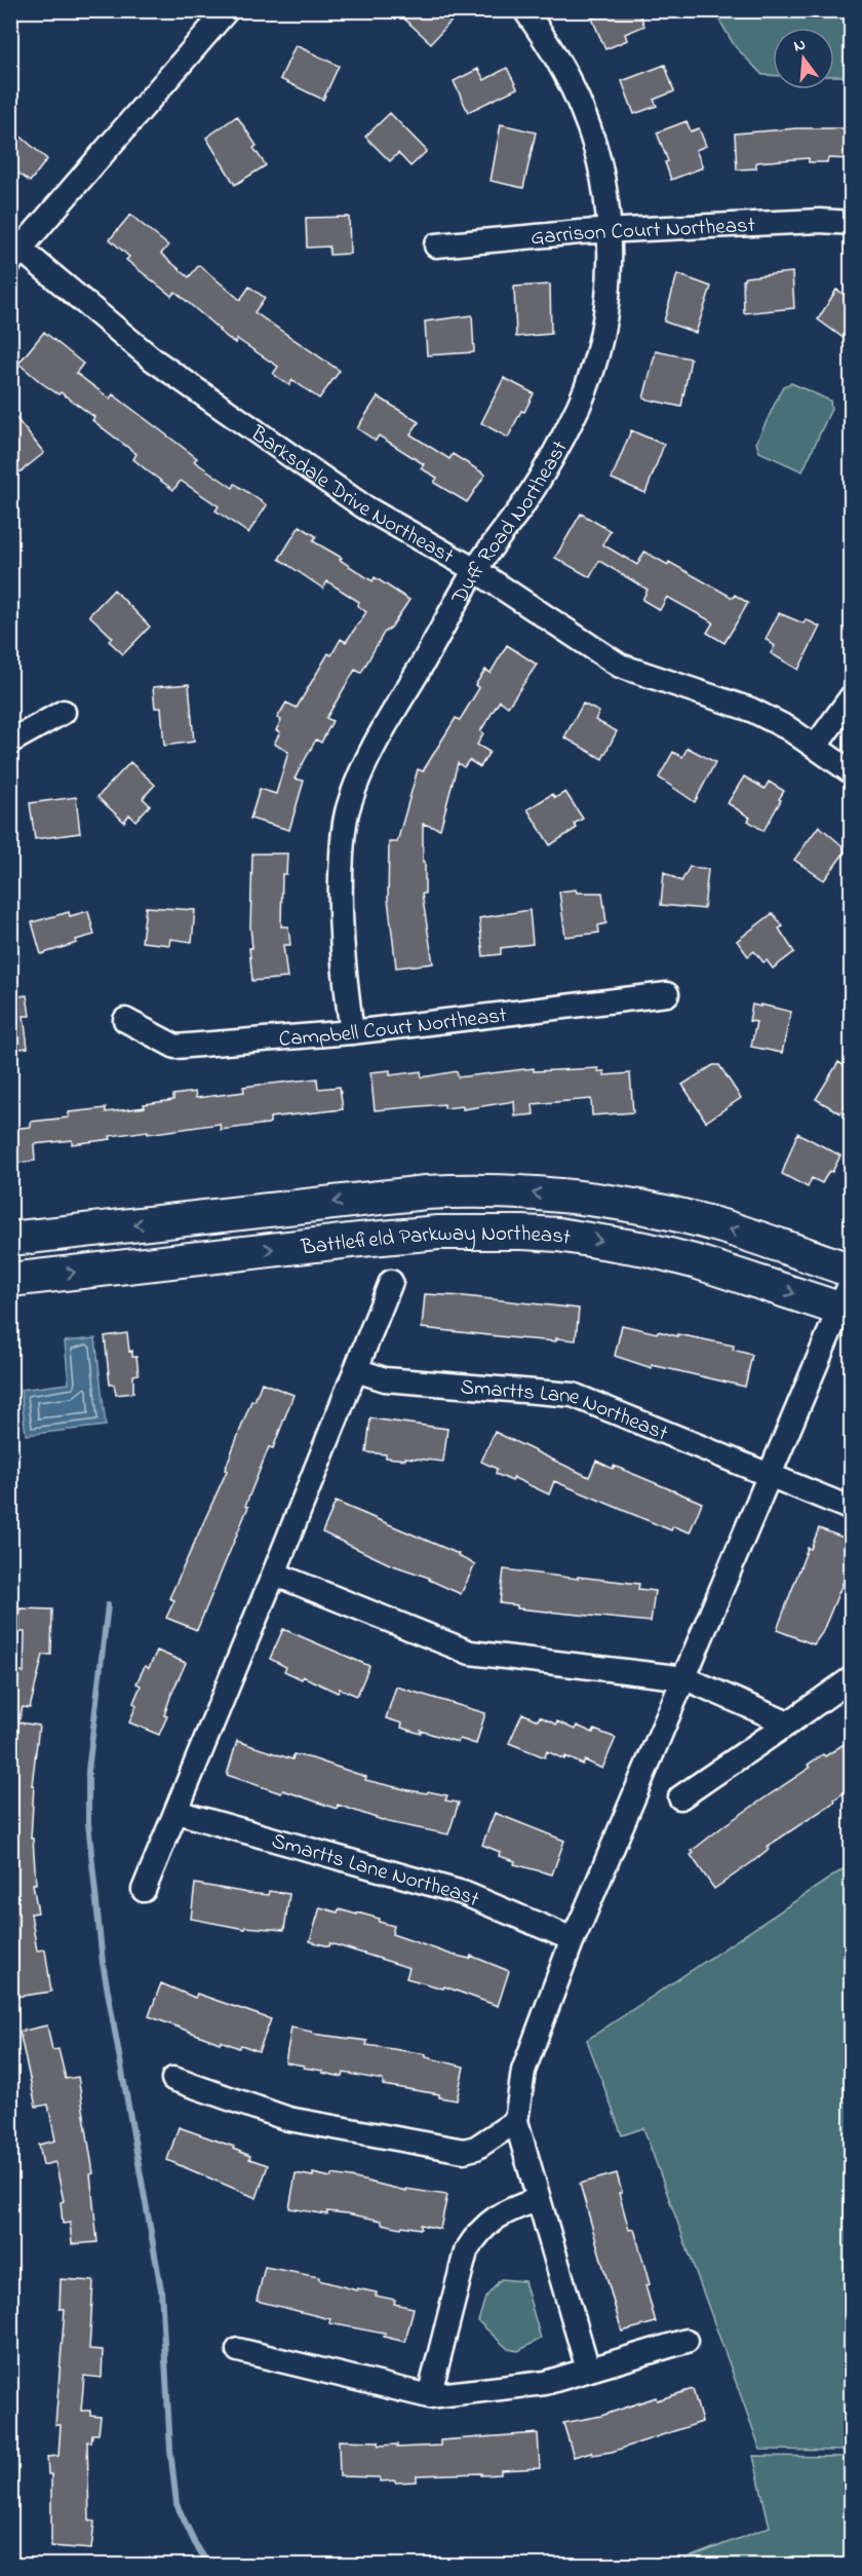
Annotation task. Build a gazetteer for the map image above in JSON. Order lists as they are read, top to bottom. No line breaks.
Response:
{"streets":{"main road":["Battlefield Parkway Northeast"],"street":["Garrison Court Northeast","Barksdale Drive Northeast","Duff Road Northeast","Campbell Court Northeast","Smartts Lane Northeast"]},"crossings":[["Garrison Court Northeast","Duff Road Northeast"],["Barksdale Drive Northeast","Duff Road Northeast"],["Duff Road Northeast","Campbell Court Northeast"]],"north":"top"}
